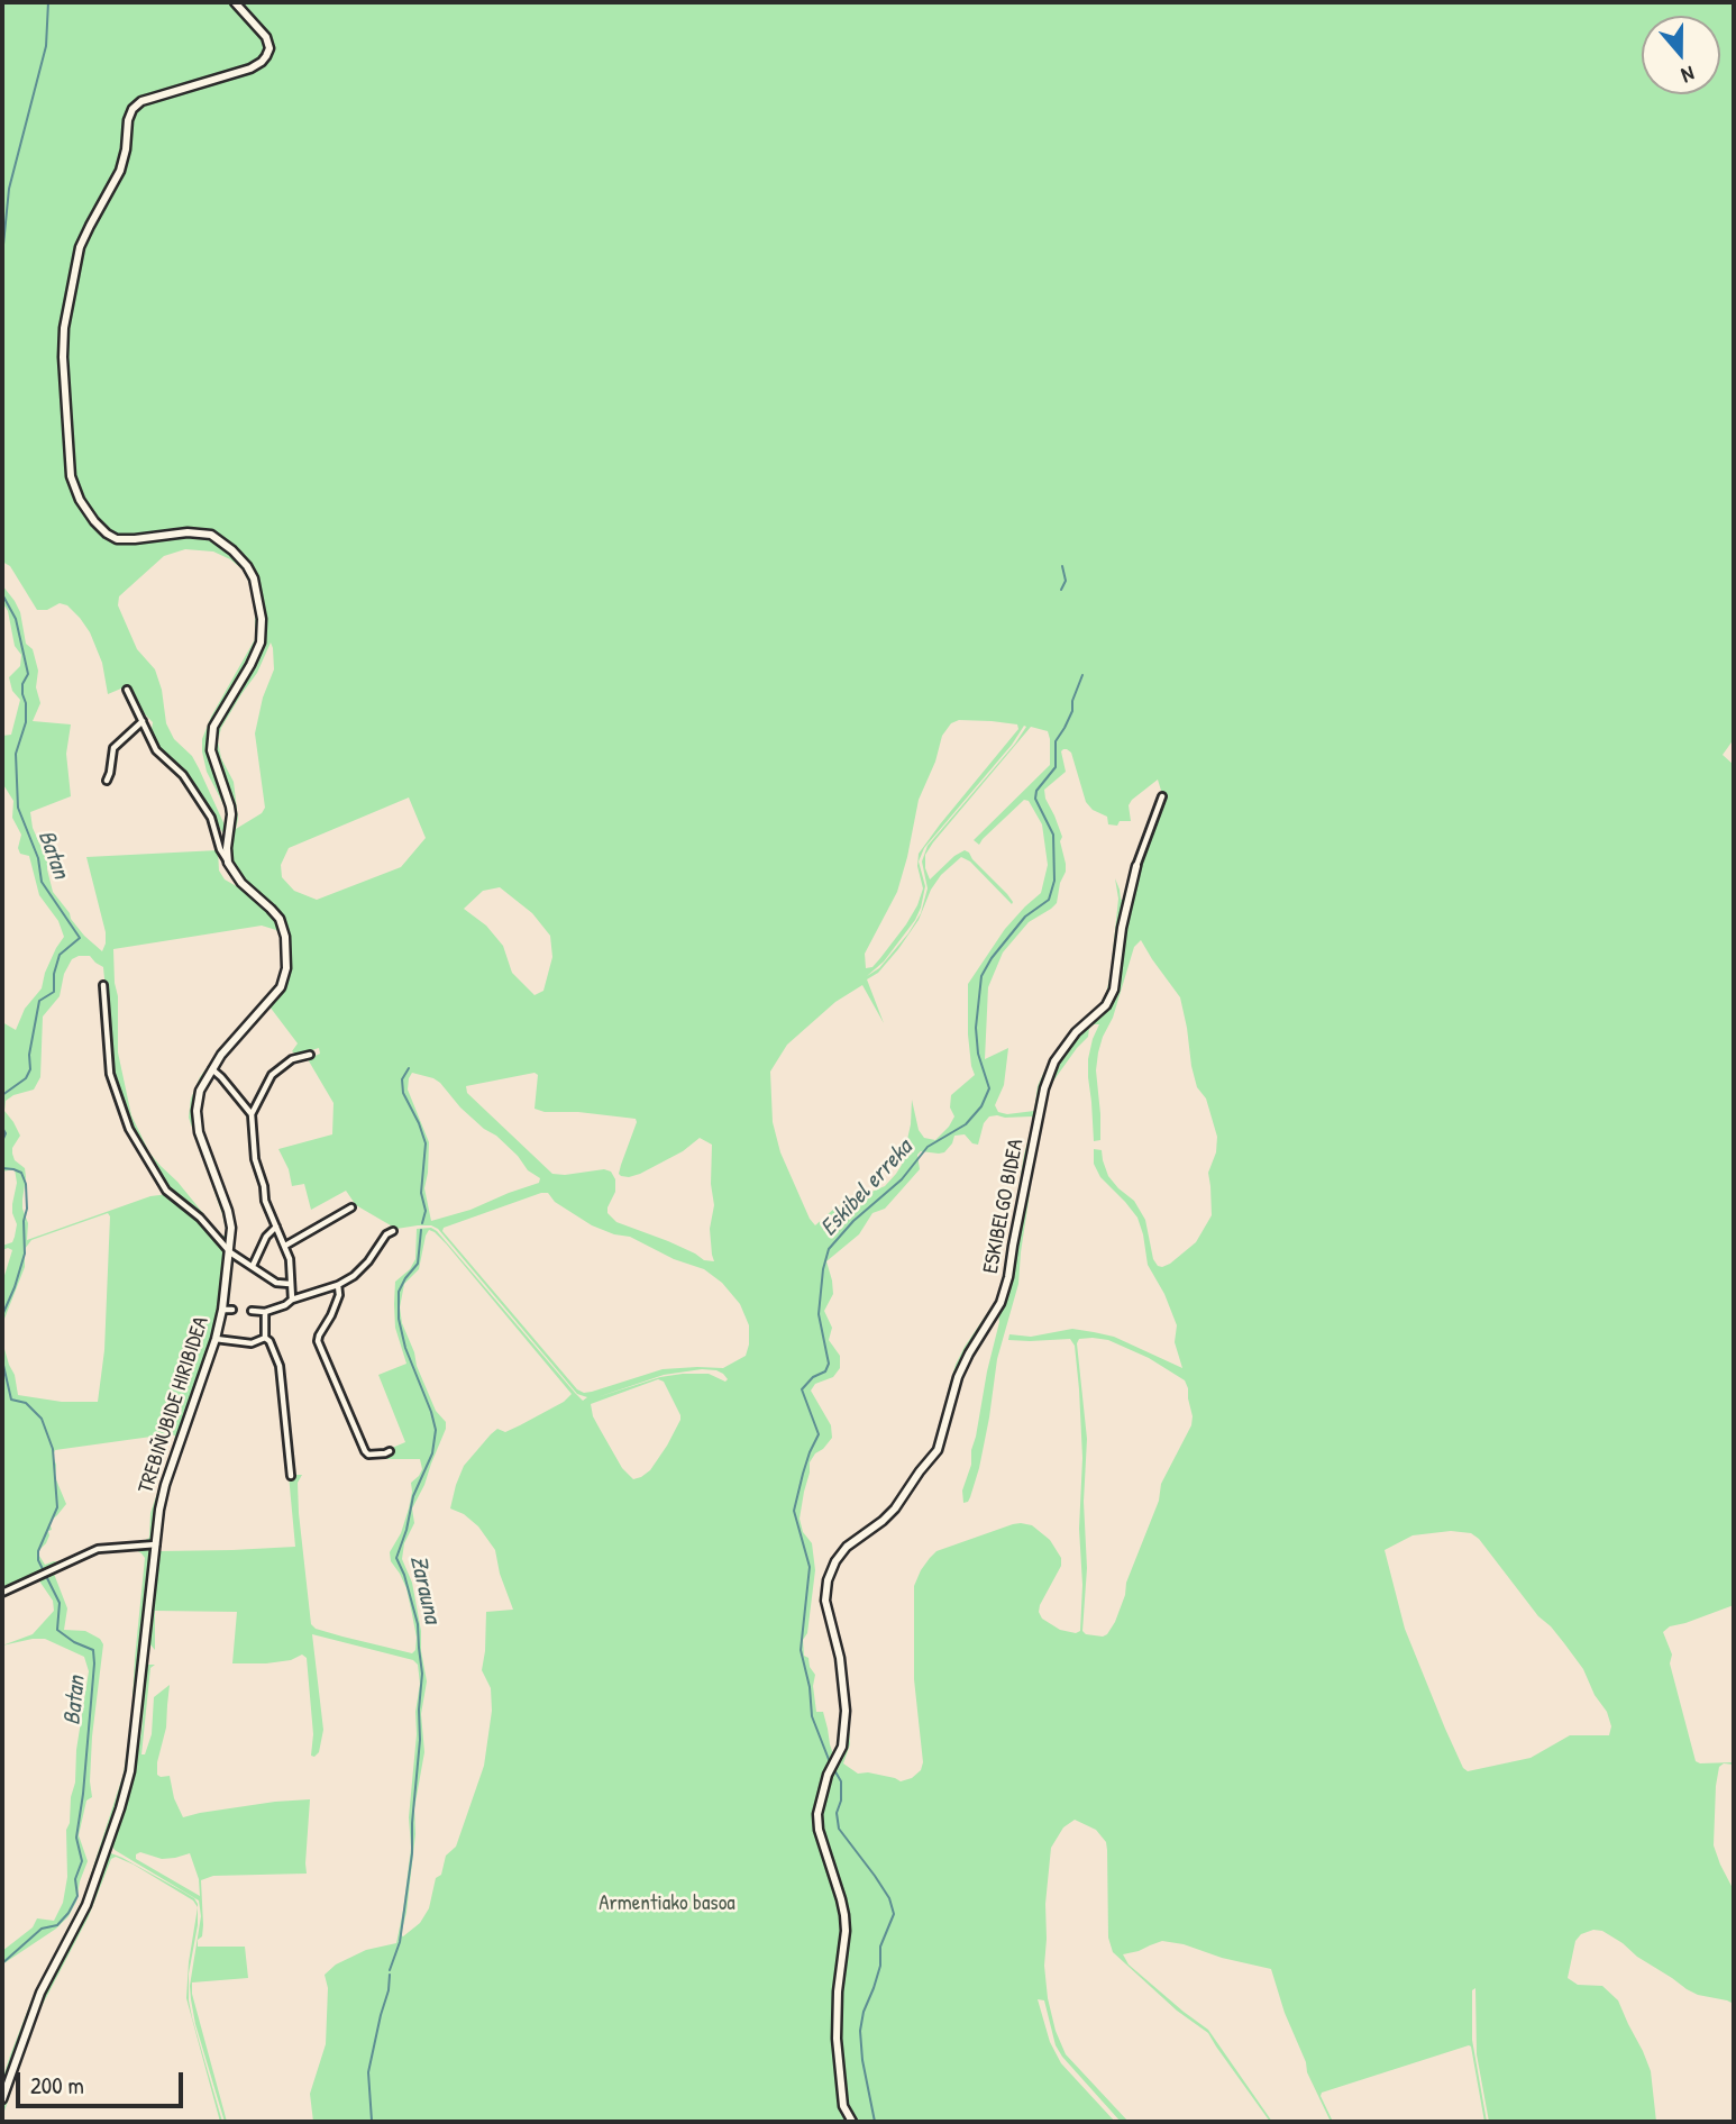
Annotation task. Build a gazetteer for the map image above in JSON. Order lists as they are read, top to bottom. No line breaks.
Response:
{"streets":{"street":["ESKIBELGO BIDEA","TREBIÑUBIDE HIRIBIDEA"]},"water":["Batan","Eskibel erreka","Zarauna"],"parks":["Armentiako basoa"],"scale_bar":"200 m","north":"bottom"}
